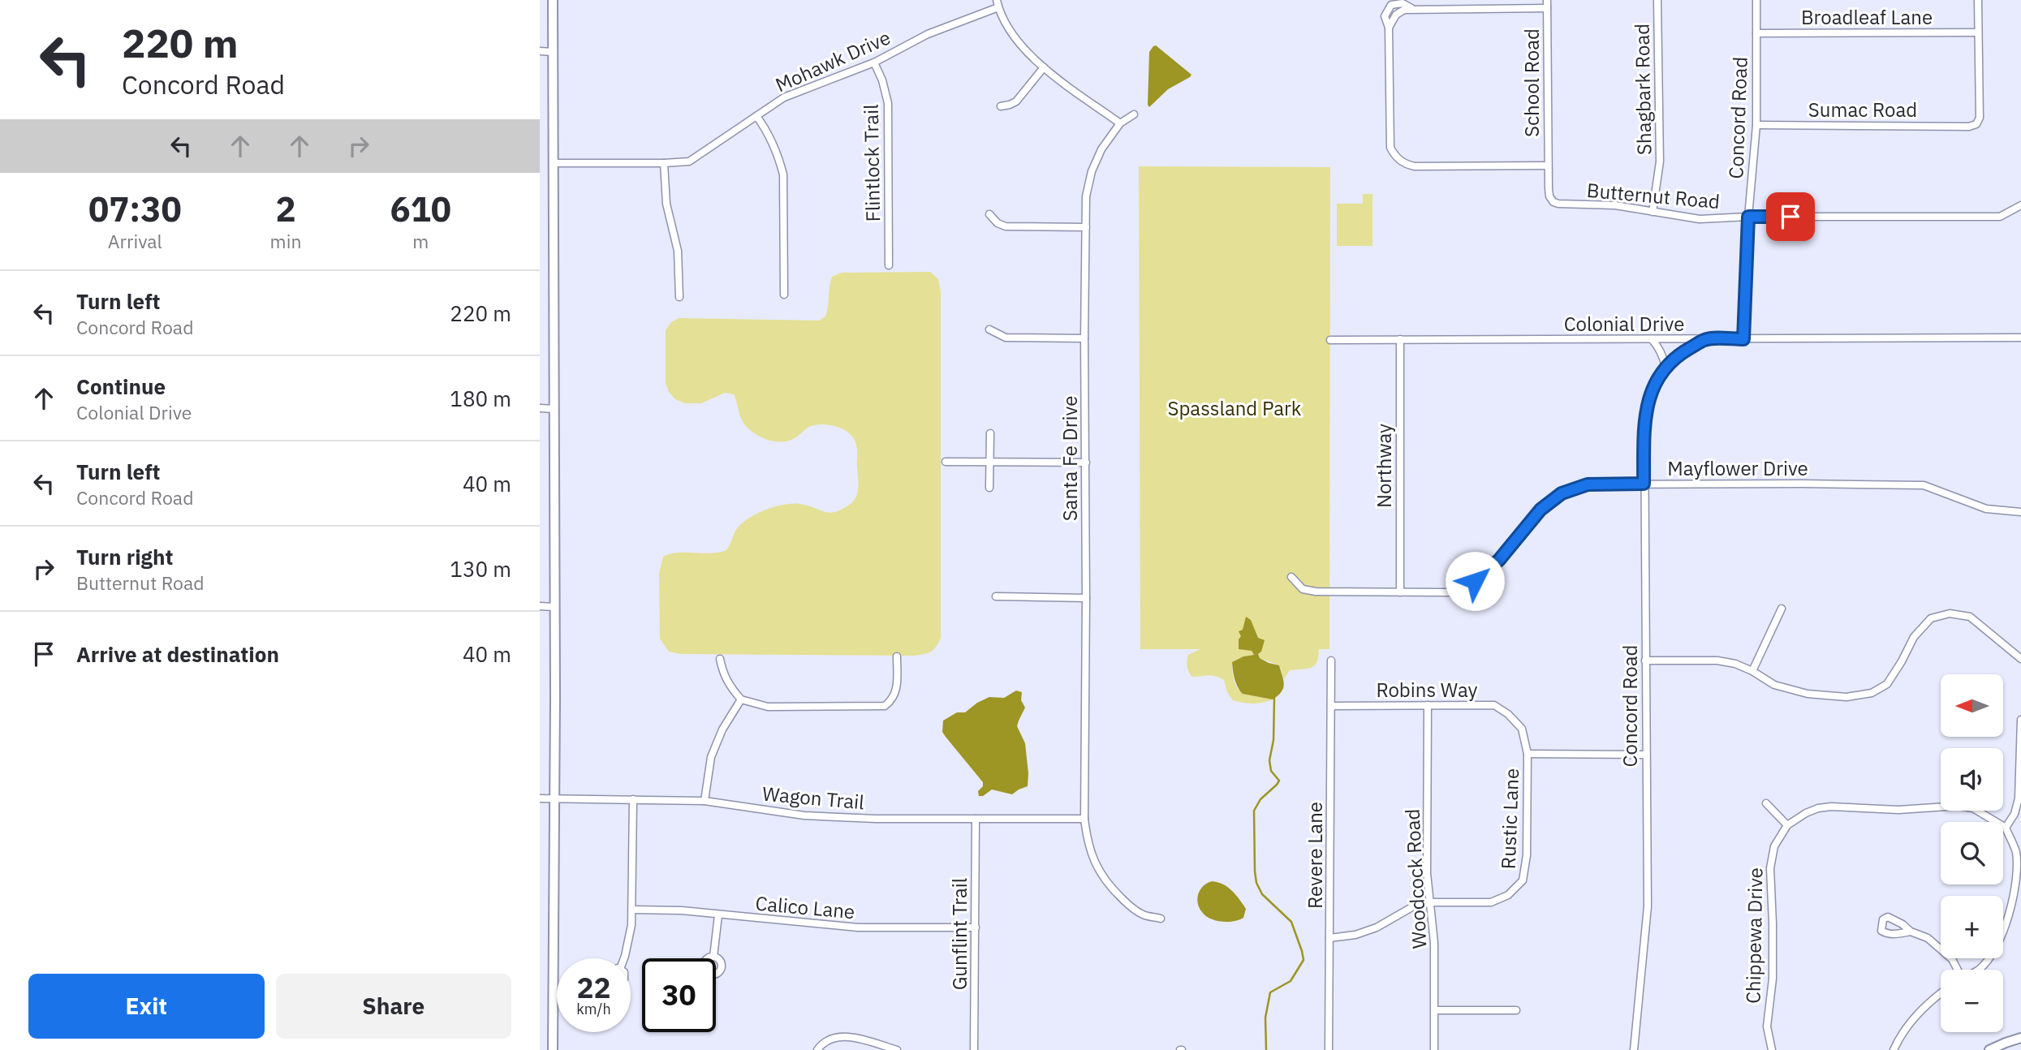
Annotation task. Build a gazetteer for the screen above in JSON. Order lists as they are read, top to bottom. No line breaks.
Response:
{"streets":{"street":["Broadleaf Lane","Mohawk Drive","School Road","Shagbark Road","Sumac Road","Concord Road","Flintlock Trail","Butternut Road","Colonial Drive","Santa Fe Drive","Northway","Mayflower Drive","Robins Way","Wagon Trail","Rustic Lane","Revere Lane","Woodcock Road","Calico Lane","Gunflint Trail","Chippewa Drive"]},"crossings":[["Broadleaf Lane","Sumac Road"],["Broadleaf Lane","Concord Road"],["Mohawk Drive","Flintlock Trail"],["School Road","Butternut Road"],["Shagbark Road","Butternut Road"],["Sumac Road","Concord Road"],["Concord Road","Butternut Road"],["Concord Road","Colonial Drive"],["Concord Road","Mayflower Drive"],["Colonial Drive","Northway"],["Santa Fe Drive","Wagon Trail"],["Northway","Mayflower Drive"],["Robins Way","Rustic Lane"],["Robins Way","Revere Lane"],["Robins Way","Woodcock Road"],["Wagon Trail","Gunflint Trail"],["Rustic Lane","Revere Lane"],["Rustic Lane","Woodcock Road"],["Calico Lane","Gunflint Trail"]],"parks":["Spassland Park"],"north":"left","page":{"turn":["220 m","Concord Road"],"eta":["07:30","Arrival","2","min","610","m"],"list":[{"name":"Turn left","note":"Concord Road","value":"220 m"},{"name":"Continue","note":"Colonial Drive","value":"180 m"},{"name":"Turn left","note":"Concord Road","value":"40 m"},{"name":"Turn right","note":"Butternut Road","value":"130 m"},{"name":"Arrive at destination","value":"40 m"}],"map_buttons":["+","−"],"speed":"22 km/h","limit":"30","buttons":["Exit","Share"]}}
